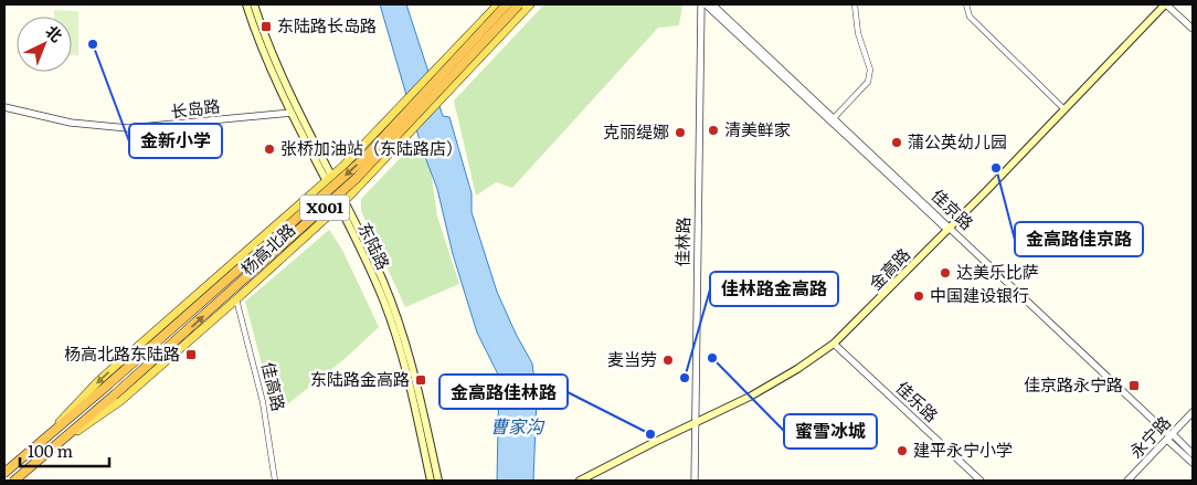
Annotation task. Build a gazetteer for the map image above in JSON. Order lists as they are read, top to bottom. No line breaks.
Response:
{"streets":{"highway":["X001","杨高北路"],"main road":["东陆路","金高路"],"street":["长岛路","佳京路","佳林路","佳高路","佳乐路","永宁路"]},"crossings":[["长岛路","东陆路"],["佳京路","金高路"],["佳京路","永宁路"],["佳林路","金高路"],["东陆路","杨高北路"],["杨高北路","佳高路"],["金高路","佳乐路"]],"water":["曹家沟"],"places":{"transit":["东陆路长岛路","杨高北路东陆路","东陆路金高路","佳京路永宁路"],"other":["金新小学","清美鲜家","克丽缇娜","蒲公英幼儿园","张桥加油站（东陆路店）","金高路佳京路","达美乐比萨","中国建设银行","蜜雪冰城","麦当劳","佳林路金高路","金高路佳林路","建平永宁小学"]},"scale_bar":"100 m","north":"top right"}
